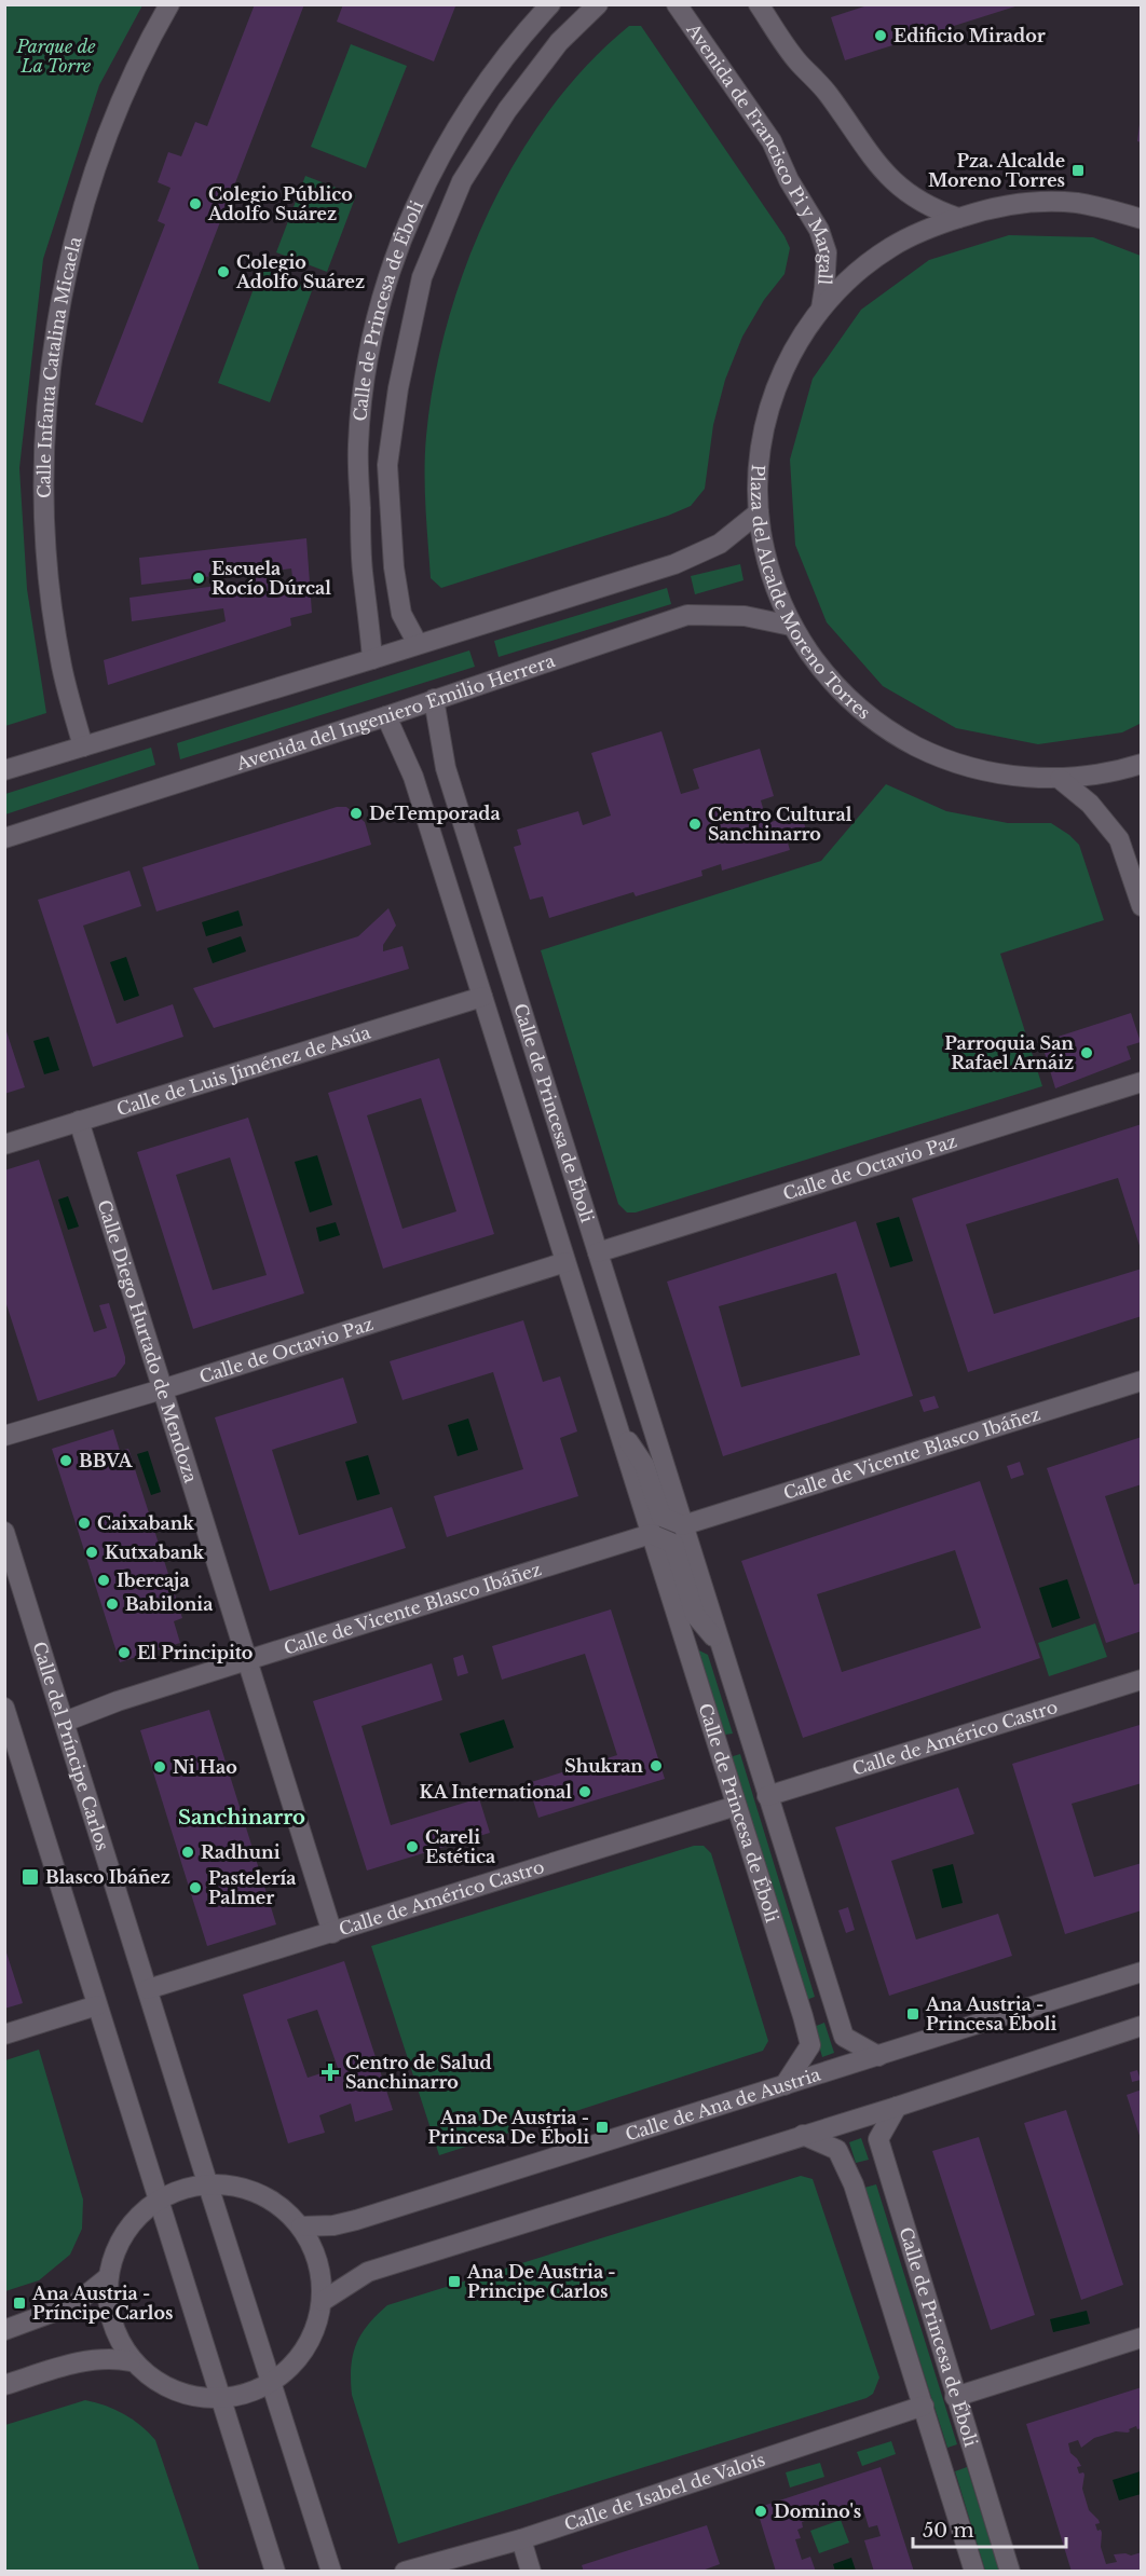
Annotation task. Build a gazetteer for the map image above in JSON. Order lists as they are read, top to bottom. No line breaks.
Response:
{"streets":{"street":["Avenida de Francisco Pi y Margall","Calle de Princesa de Éboli","Calle Infanta Catalina Micaela","Plaza del Alcalde Moreno Torres","Avenida del Ingeniero Emilio Herrera","Calle de Luis Jiménez de Asúa","Calle de Octavio Paz","Calle Diego Hurtado de Mendoza","Calle de Vicente Blasco Ibáñez","Calle de Américo Castro","Calle del Príncipe Carlos","Calle de Ana de Austria","Calle de Isabel de Valois"]},"crossings":[["Avenida de Francisco Pi y Margall","Plaza del Alcalde Moreno Torres"],["Calle de Princesa de Éboli","Avenida del Ingeniero Emilio Herrera"],["Calle de Princesa de Éboli","Calle de Luis Jiménez de Asúa"],["Calle de Princesa de Éboli","Calle de Octavio Paz"],["Calle de Princesa de Éboli","Calle de Vicente Blasco Ibáñez"],["Calle de Princesa de Éboli","Calle de Américo Castro"],["Calle de Princesa de Éboli","Calle de Ana de Austria"],["Calle de Princesa de Éboli","Calle de Isabel de Valois"],["Plaza del Alcalde Moreno Torres","Avenida del Ingeniero Emilio Herrera"],["Calle de Luis Jiménez de Asúa","Calle Diego Hurtado de Mendoza"],["Calle de Octavio Paz","Calle Diego Hurtado de Mendoza"],["Calle Diego Hurtado de Mendoza","Calle de Vicente Blasco Ibáñez"],["Calle Diego Hurtado de Mendoza","Calle de Américo Castro"],["Calle de Vicente Blasco Ibáñez","Calle del Príncipe Carlos"],["Calle de Américo Castro","Calle del Príncipe Carlos"]],"districts":["Sanchinarro"],"parks":["Parque de La Torre"],"places":{"other":["Edificio Mirador","Colegio Público Adolfo Suárez","Colegio Adolfo Suárez","Escuela Rocío Dúrcal","DeTemporada","Centro Cultural Sanchinarro","Parroquia San Rafael Arnáiz","BBVA","Caixabank","Kutxabank","Ibercaja","Babilonia","El Principito","Shukran","Ni Hao","KA International","Careli Estética","Radhuni","Pastelería Palmer","Domino's"],"transit":["Pza. Alcalde Moreno Torres","Blasco Ibáñez","Ana Austria - Princesa Éboli","Ana De Austria - Princesa De Éboli","Ana De Austria - Principe Carlos","Ana Austria - Príncipe Carlos"],"health":["Centro de Salud Sanchinarro"]},"scale_bar":"50 m"}
